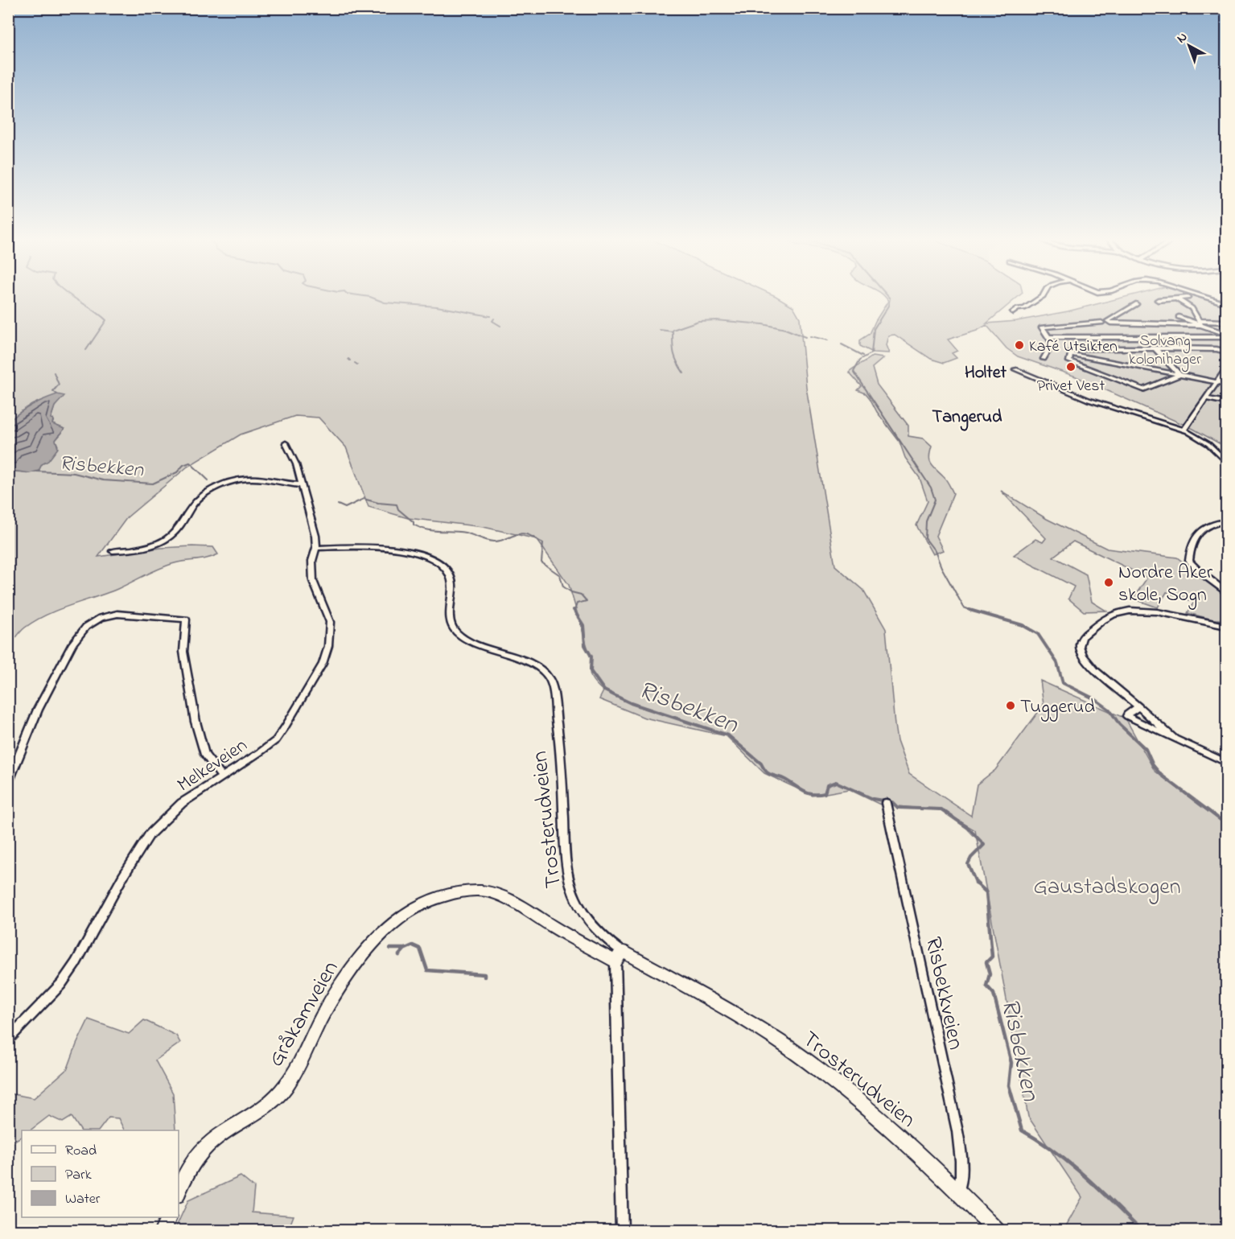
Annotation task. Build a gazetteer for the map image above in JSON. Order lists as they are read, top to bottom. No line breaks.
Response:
{"streets":{"street":["Melkeveien","Trosterudveien","Risbekkveien","Gråkamveien"]},"crossings":[["Melkeveien","Trosterudveien"],["Trosterudveien","Risbekkveien"],["Trosterudveien","Gråkamveien"]],"districts":["Holtet","Tangerud"],"water":["Risbekken"],"parks":["Solvang kolonihager","Gaustadskogen"],"places":["Kafé Utsikten","Privet Vest","Nordre Aker skole, Sogn","Tuggerud"],"legend":["Road","Park","Water"],"north":"top left"}
